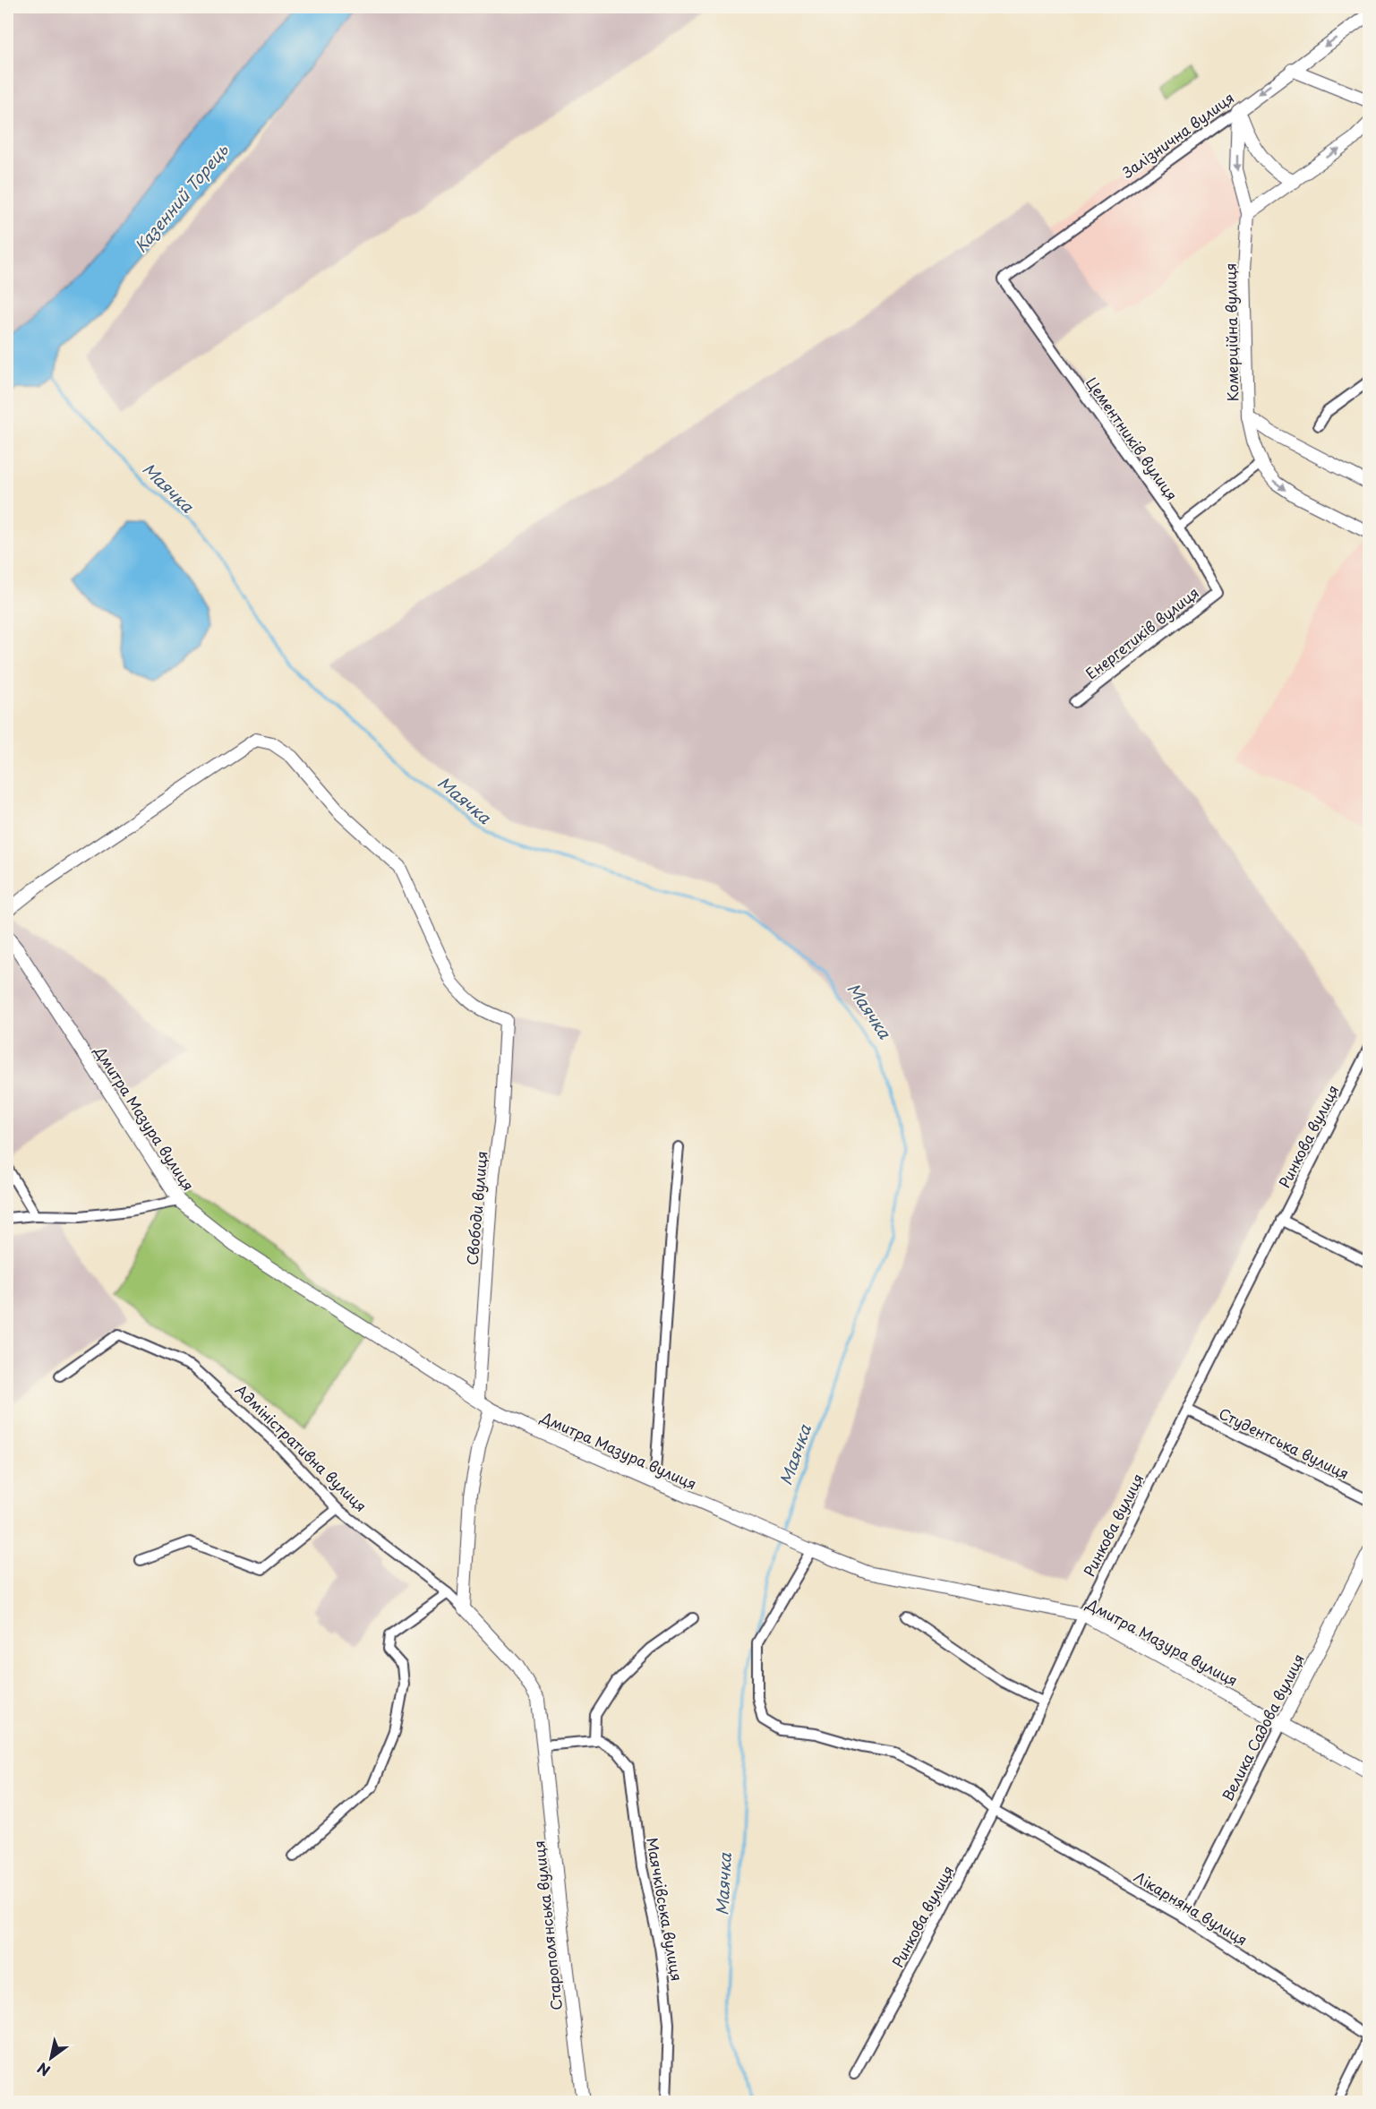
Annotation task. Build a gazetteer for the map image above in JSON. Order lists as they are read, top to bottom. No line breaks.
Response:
{"streets":{"street":["Залізнична вулиця","Комерційна вулиця","Цементників вулиця","Енергетиків вулиця","Дмитра Мазура вулиця","Ринкова вулиця","Свободи вулиця","Студентська вулиця","Адміністративна вулиця","Велика Садова вулиця","Лікарняна вулиця","Маячківська вулиця","Старополянська вулиця"]},"crossings":[["Залізнична вулиця","Комерційна вулиця"],["Залізнична вулиця","Цементників вулиця"],["Цементників вулиця","Енергетиків вулиця"],["Дмитра Мазура вулиця","Ринкова вулиця"],["Дмитра Мазура вулиця","Свободи вулиця"],["Дмитра Мазура вулиця","Велика Садова вулиця"],["Дмитра Мазура вулиця","Лікарняна вулиця"],["Ринкова вулиця","Студентська вулиця"],["Ринкова вулиця","Лікарняна вулиця"],["Адміністративна вулиця","Старополянська вулиця"],["Велика Садова вулиця","Лікарняна вулиця"]],"water":["Казенний Торець","Маячка"],"north":"bottom left"}
